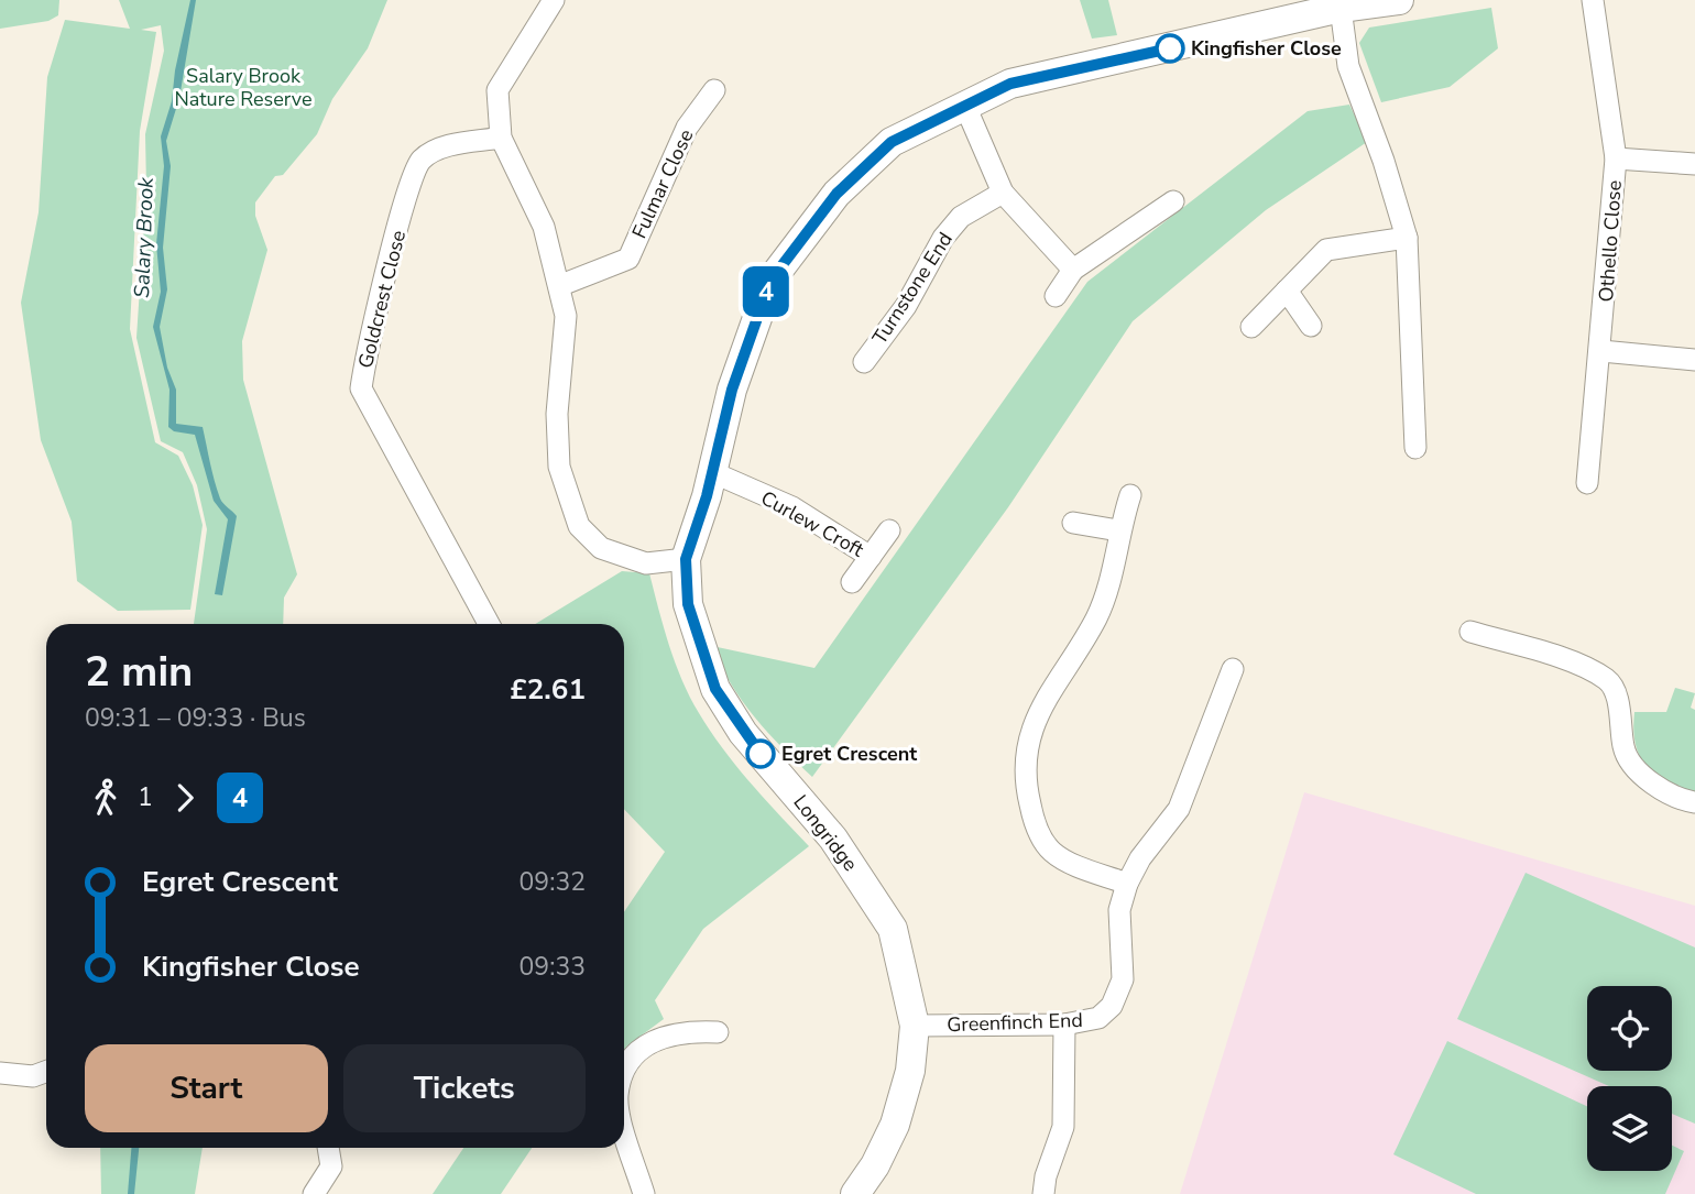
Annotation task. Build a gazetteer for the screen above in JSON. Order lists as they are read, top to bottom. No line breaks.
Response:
{"streets":{"street":["Fulmar Close","Othello Close","Turnstone End","Goldcrest Close","Curlew Croft","Longridge","Greenfinch End"]},"crossings":[["Curlew Croft","Longridge"],["Longridge","Greenfinch End"]],"water":["Salary Brook"],"parks":["Salary Brook Nature Reserve"],"places":["Kingfisher Close","Egret Crescent"],"lines":["bus line 4"],"page":{"on_map":"4","heading":["2 min","09:31 – 09:33 · Bus","£2.61"],"legs":["1","4"],"list":[{"name":"Egret Crescent","value":"09:32"},{"name":"Kingfisher Close","value":"09:33"}],"buttons":["Start","Tickets"]}}
